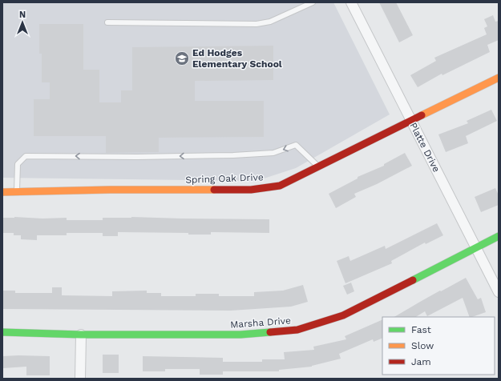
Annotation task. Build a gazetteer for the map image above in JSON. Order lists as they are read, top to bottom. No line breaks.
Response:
{"streets":{"street":["Platte Drive","Spring Oak Drive","Marsha Drive"]},"crossings":[["Platte Drive","Spring Oak Drive"],["Platte Drive","Marsha Drive"]],"places":{"school or university":["Ed Hodges Elementary School"]},"legend":["Fast","Slow","Jam"],"north":"top"}
